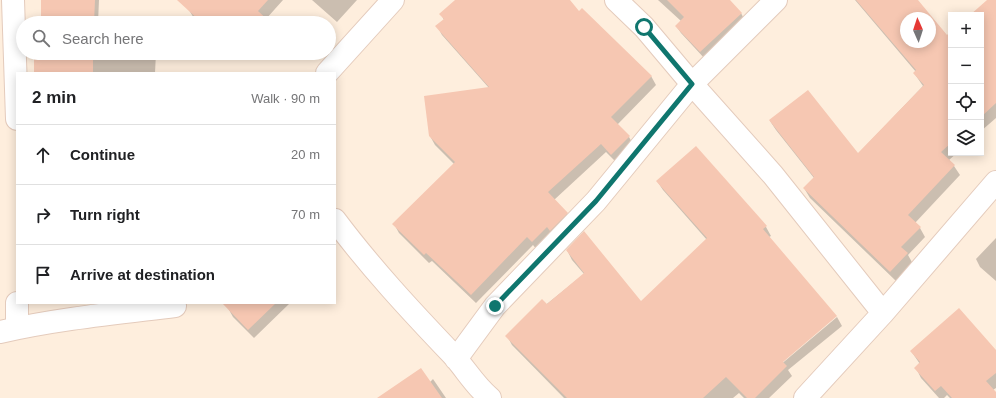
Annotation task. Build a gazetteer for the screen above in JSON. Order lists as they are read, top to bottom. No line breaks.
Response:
{"north":"top","page":{"map_buttons":["+","−"],"search":"Search here","heading":["2 min","Walk · 90 m"],"list":[["Continue","20 m"],["Turn right","70 m"],"Arrive at destination"]}}
